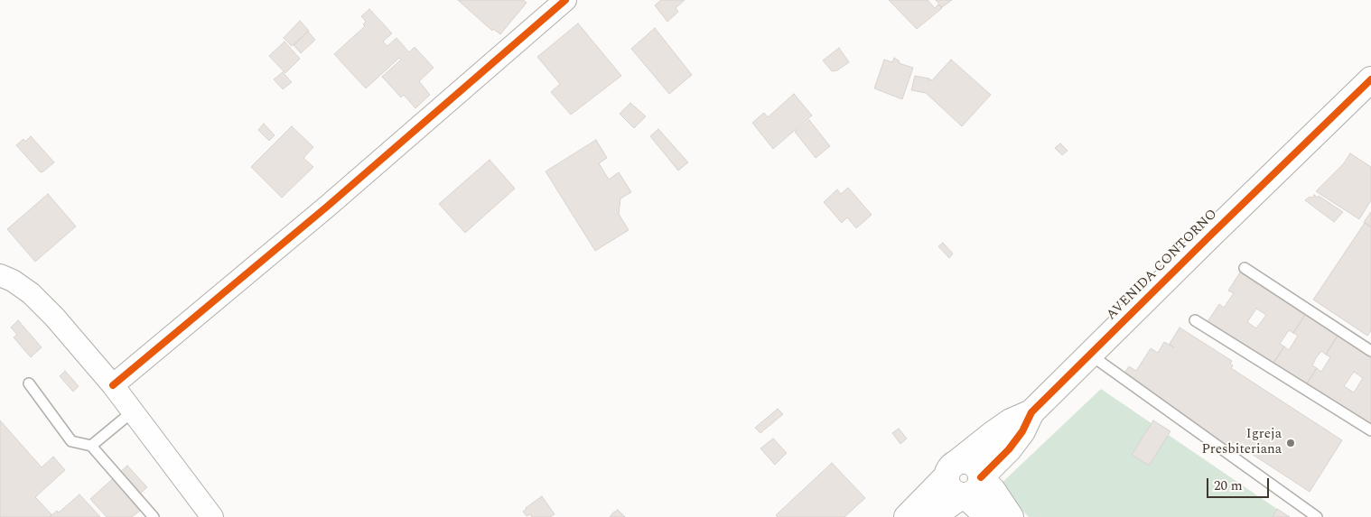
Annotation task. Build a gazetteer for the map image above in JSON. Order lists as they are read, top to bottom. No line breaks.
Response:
{"streets":{"street":["AVENIDA CONTORNO"]},"places":["Igreja Presbiteriana"],"scale_bar":"20 m"}
